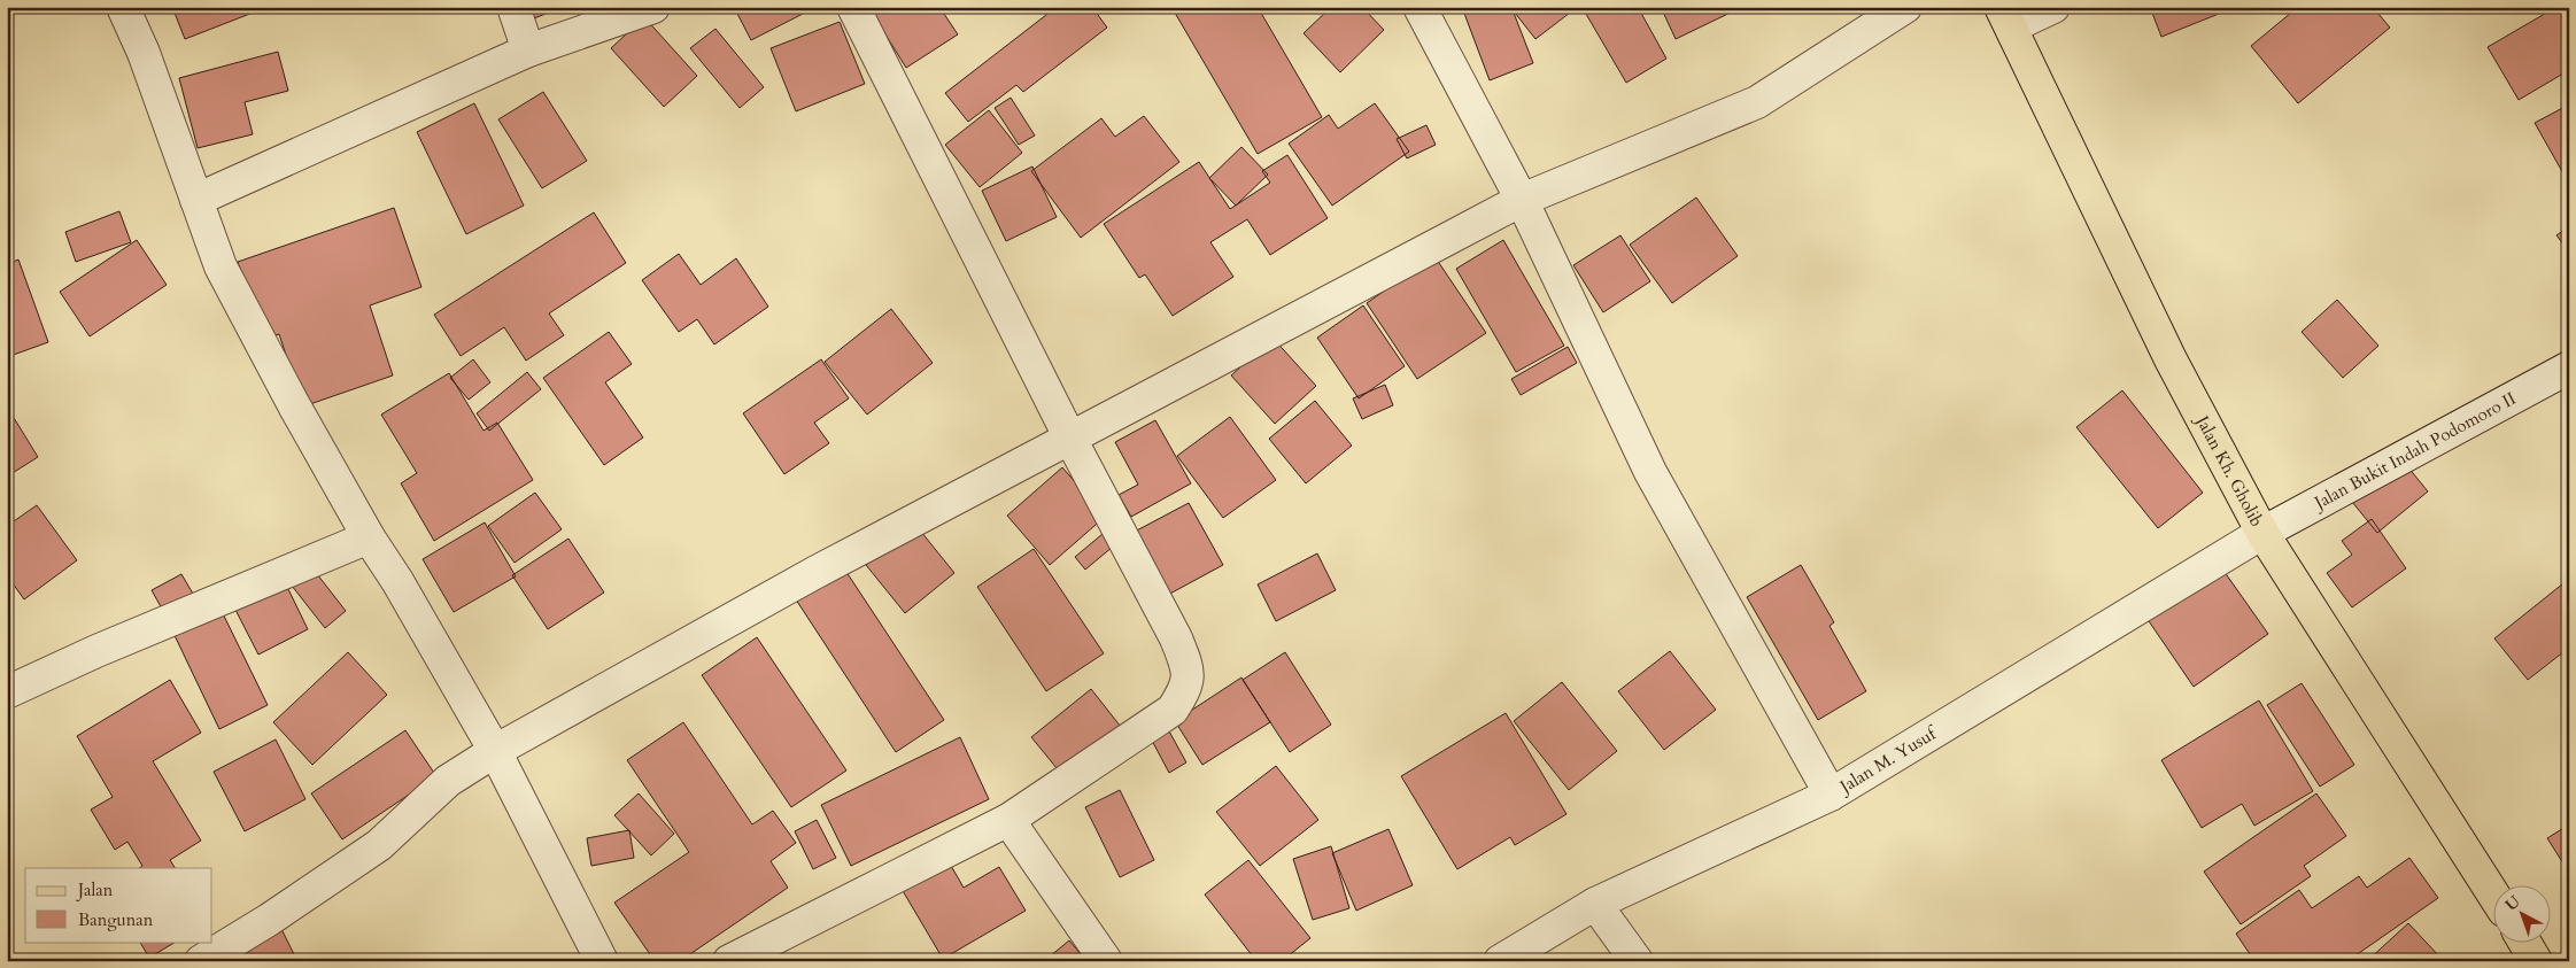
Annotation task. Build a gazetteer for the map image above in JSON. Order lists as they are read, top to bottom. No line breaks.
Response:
{"streets":{"main road":["Jalan Kh. Gholib"],"street":["Jalan Bukit Indah Podomoro II","Jalan M. Yusuf"]},"crossings":[["Jalan Bukit Indah Podomoro II","Jalan Kh. Gholib"],["Jalan Bukit Indah Podomoro II","Jalan M. Yusuf"],["Jalan Kh. Gholib","Jalan M. Yusuf"]],"legend":["Jalan","Bangunan"],"north":"top left"}
